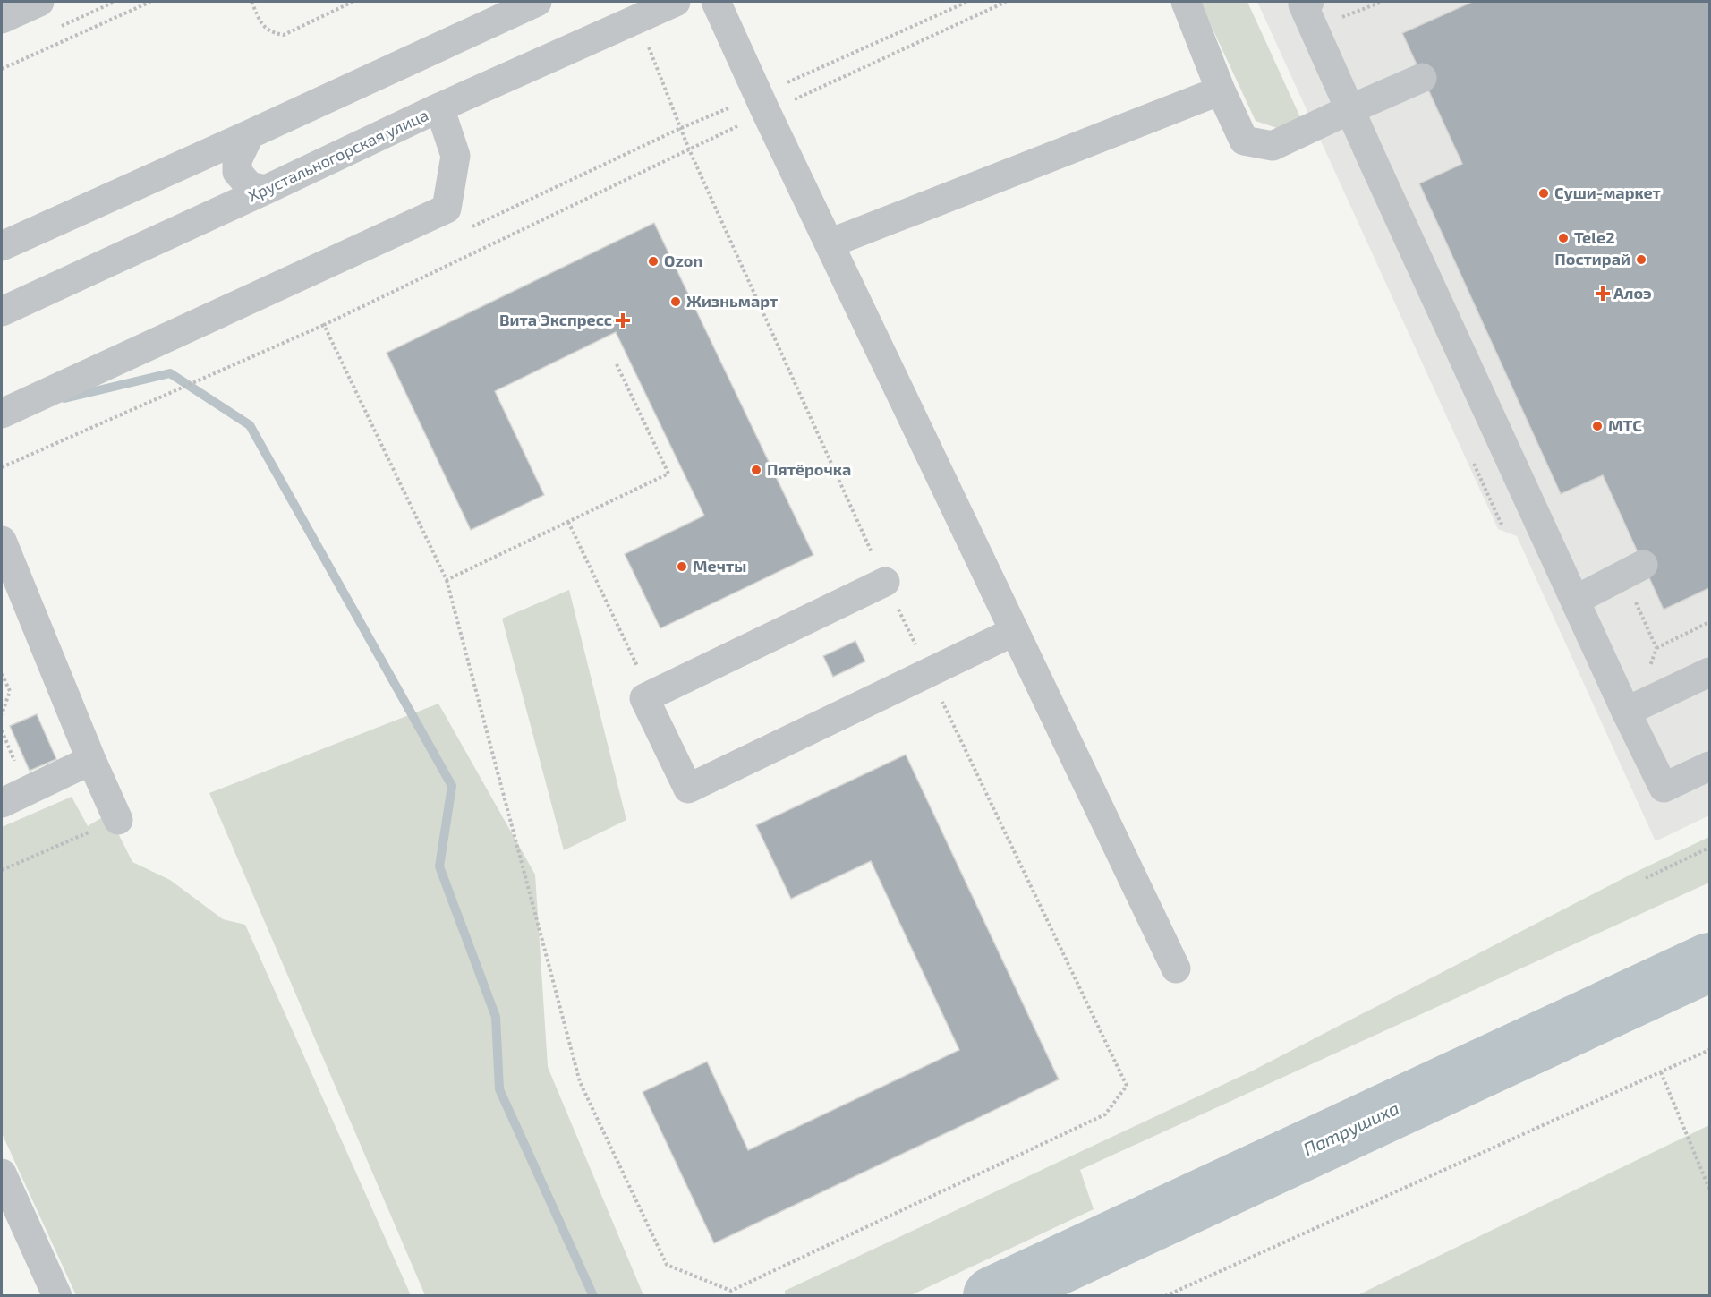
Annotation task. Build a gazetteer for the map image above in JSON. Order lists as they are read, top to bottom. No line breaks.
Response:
{"streets":{"street":["Хрустальногорская улица"]},"water":["Патрушиха"],"places":{"other":["Суши-маркет","Tele2","Постирай","Ozon","Жизньмарт","МТС","Пятёрочка","Мечты"],"health":["Алоэ","Вита Экспресс"]}}
